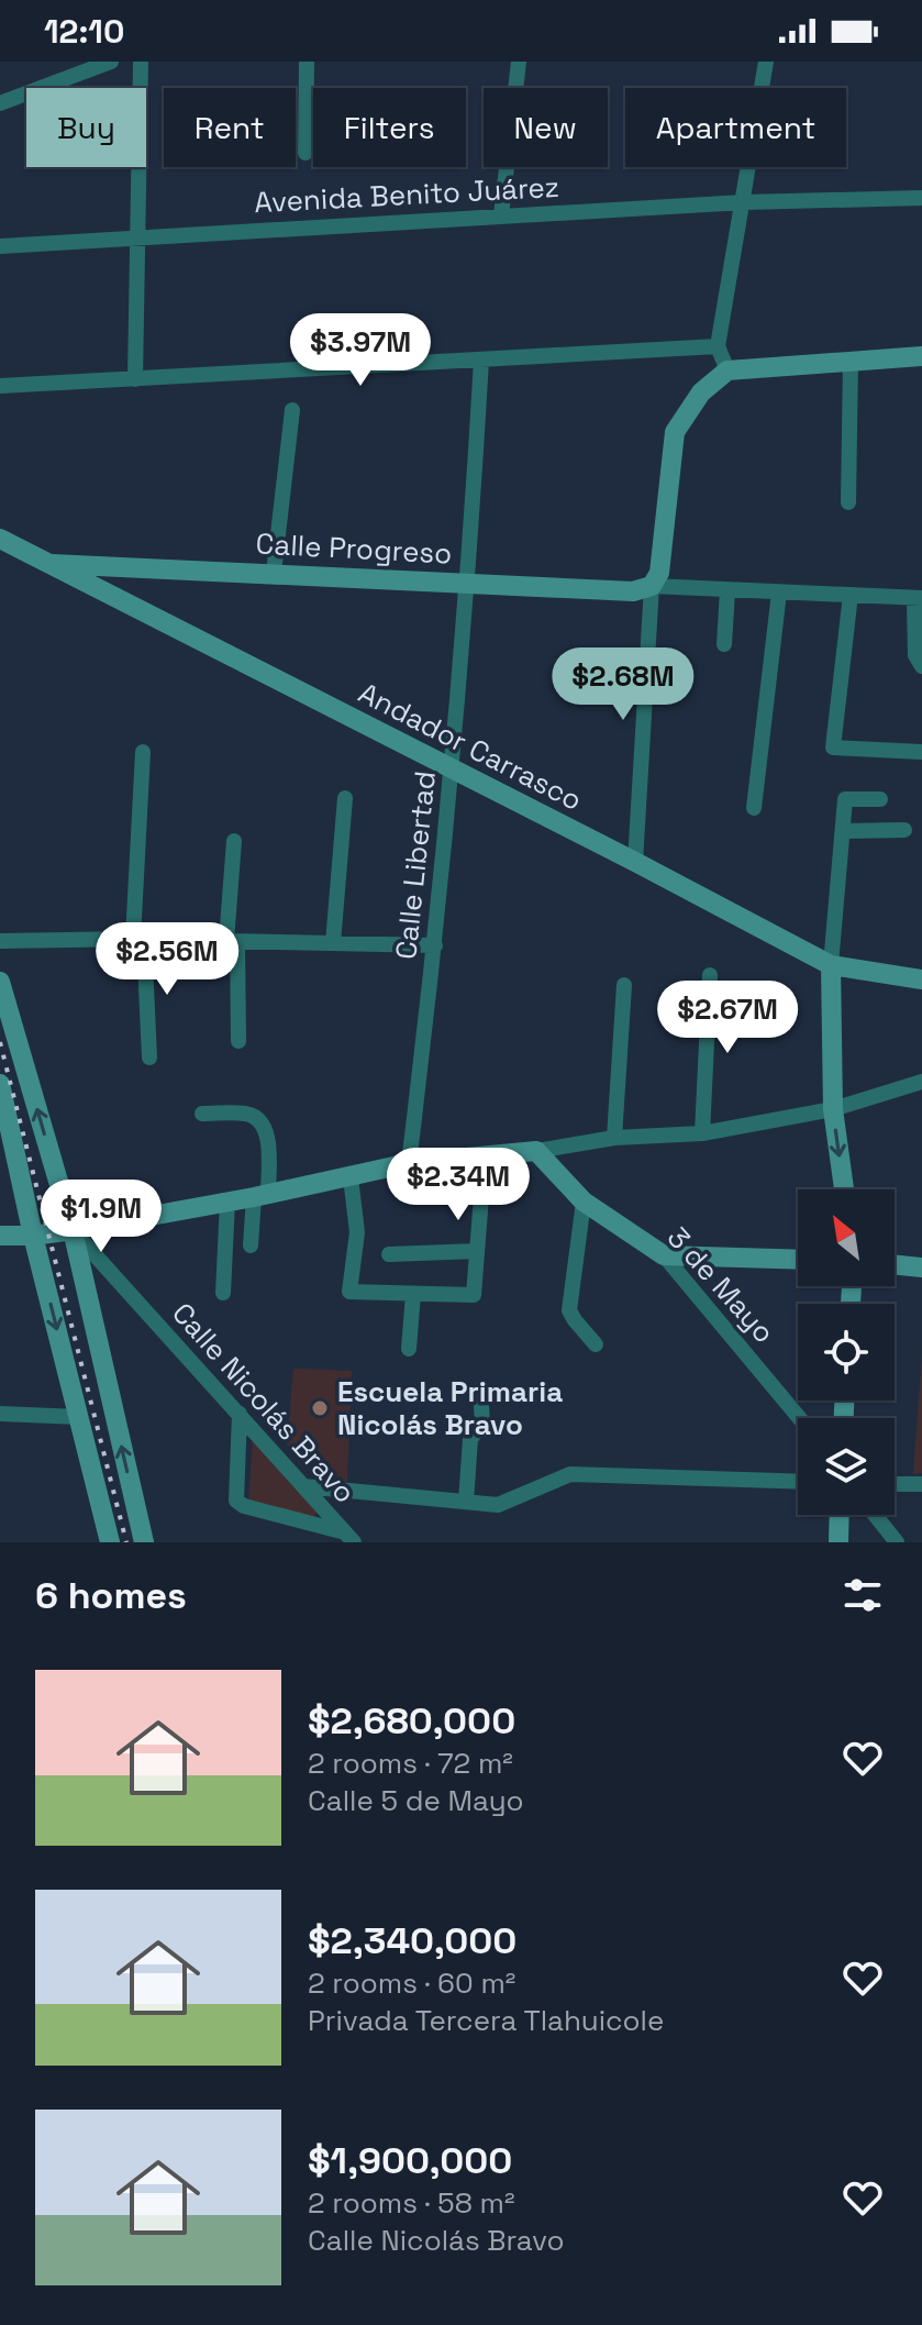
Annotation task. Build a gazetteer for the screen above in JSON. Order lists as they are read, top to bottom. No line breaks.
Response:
{"streets":{"main road":["Calle Progreso","Andador Carrasco","3 de Mayo"],"street":["Avenida Benito Juárez","Calle Libertad","Calle Nicolás Bravo"]},"crossings":[["Calle Progreso","Andador Carrasco"],["Calle Progreso","Calle Libertad"],["Andador Carrasco","Calle Libertad"]],"places":["Escuela Primaria Nicolás Bravo"],"north":"top left","page":{"status":"12:10","chip":["Buy","Rent","Filters","New","Apartment"],"price":["$3.97M","$2.68M","$2.56M","$2.67M","$2.34M","$1.9M"],"heading":"6 homes","list":[{"name":"$2,680,000","note":"2 rooms · 72 m² · Calle 5 de Mayo"},{"name":"$2,340,000","note":"2 rooms · 60 m² · Privada Tercera Tlahuicole"},{"name":"$1,900,000","note":"2 rooms · 58 m² · Calle Nicolás Bravo"}]}}
